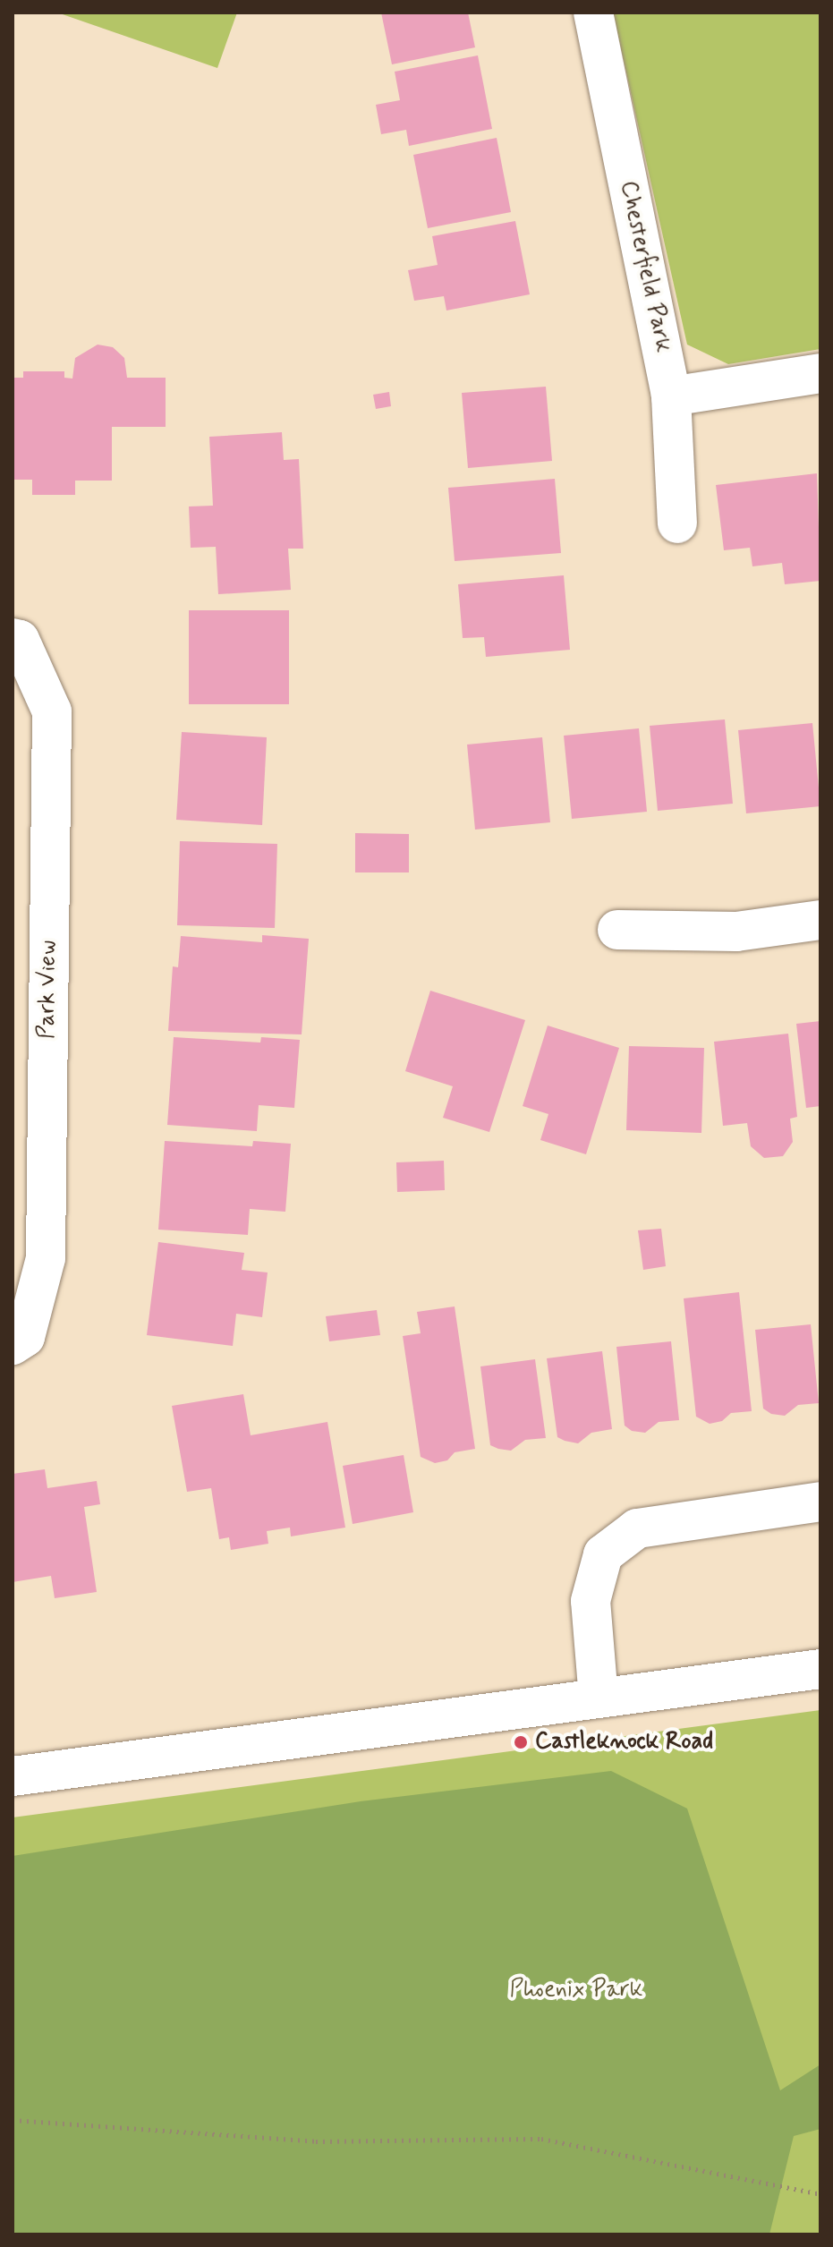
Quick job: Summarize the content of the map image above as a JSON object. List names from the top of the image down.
{
  "streets": {
    "street": ["Chesterfield Park", "Park View"]
  },
  "parks": ["Phoenix Park"],
  "places": ["Castleknock Road"]
}
